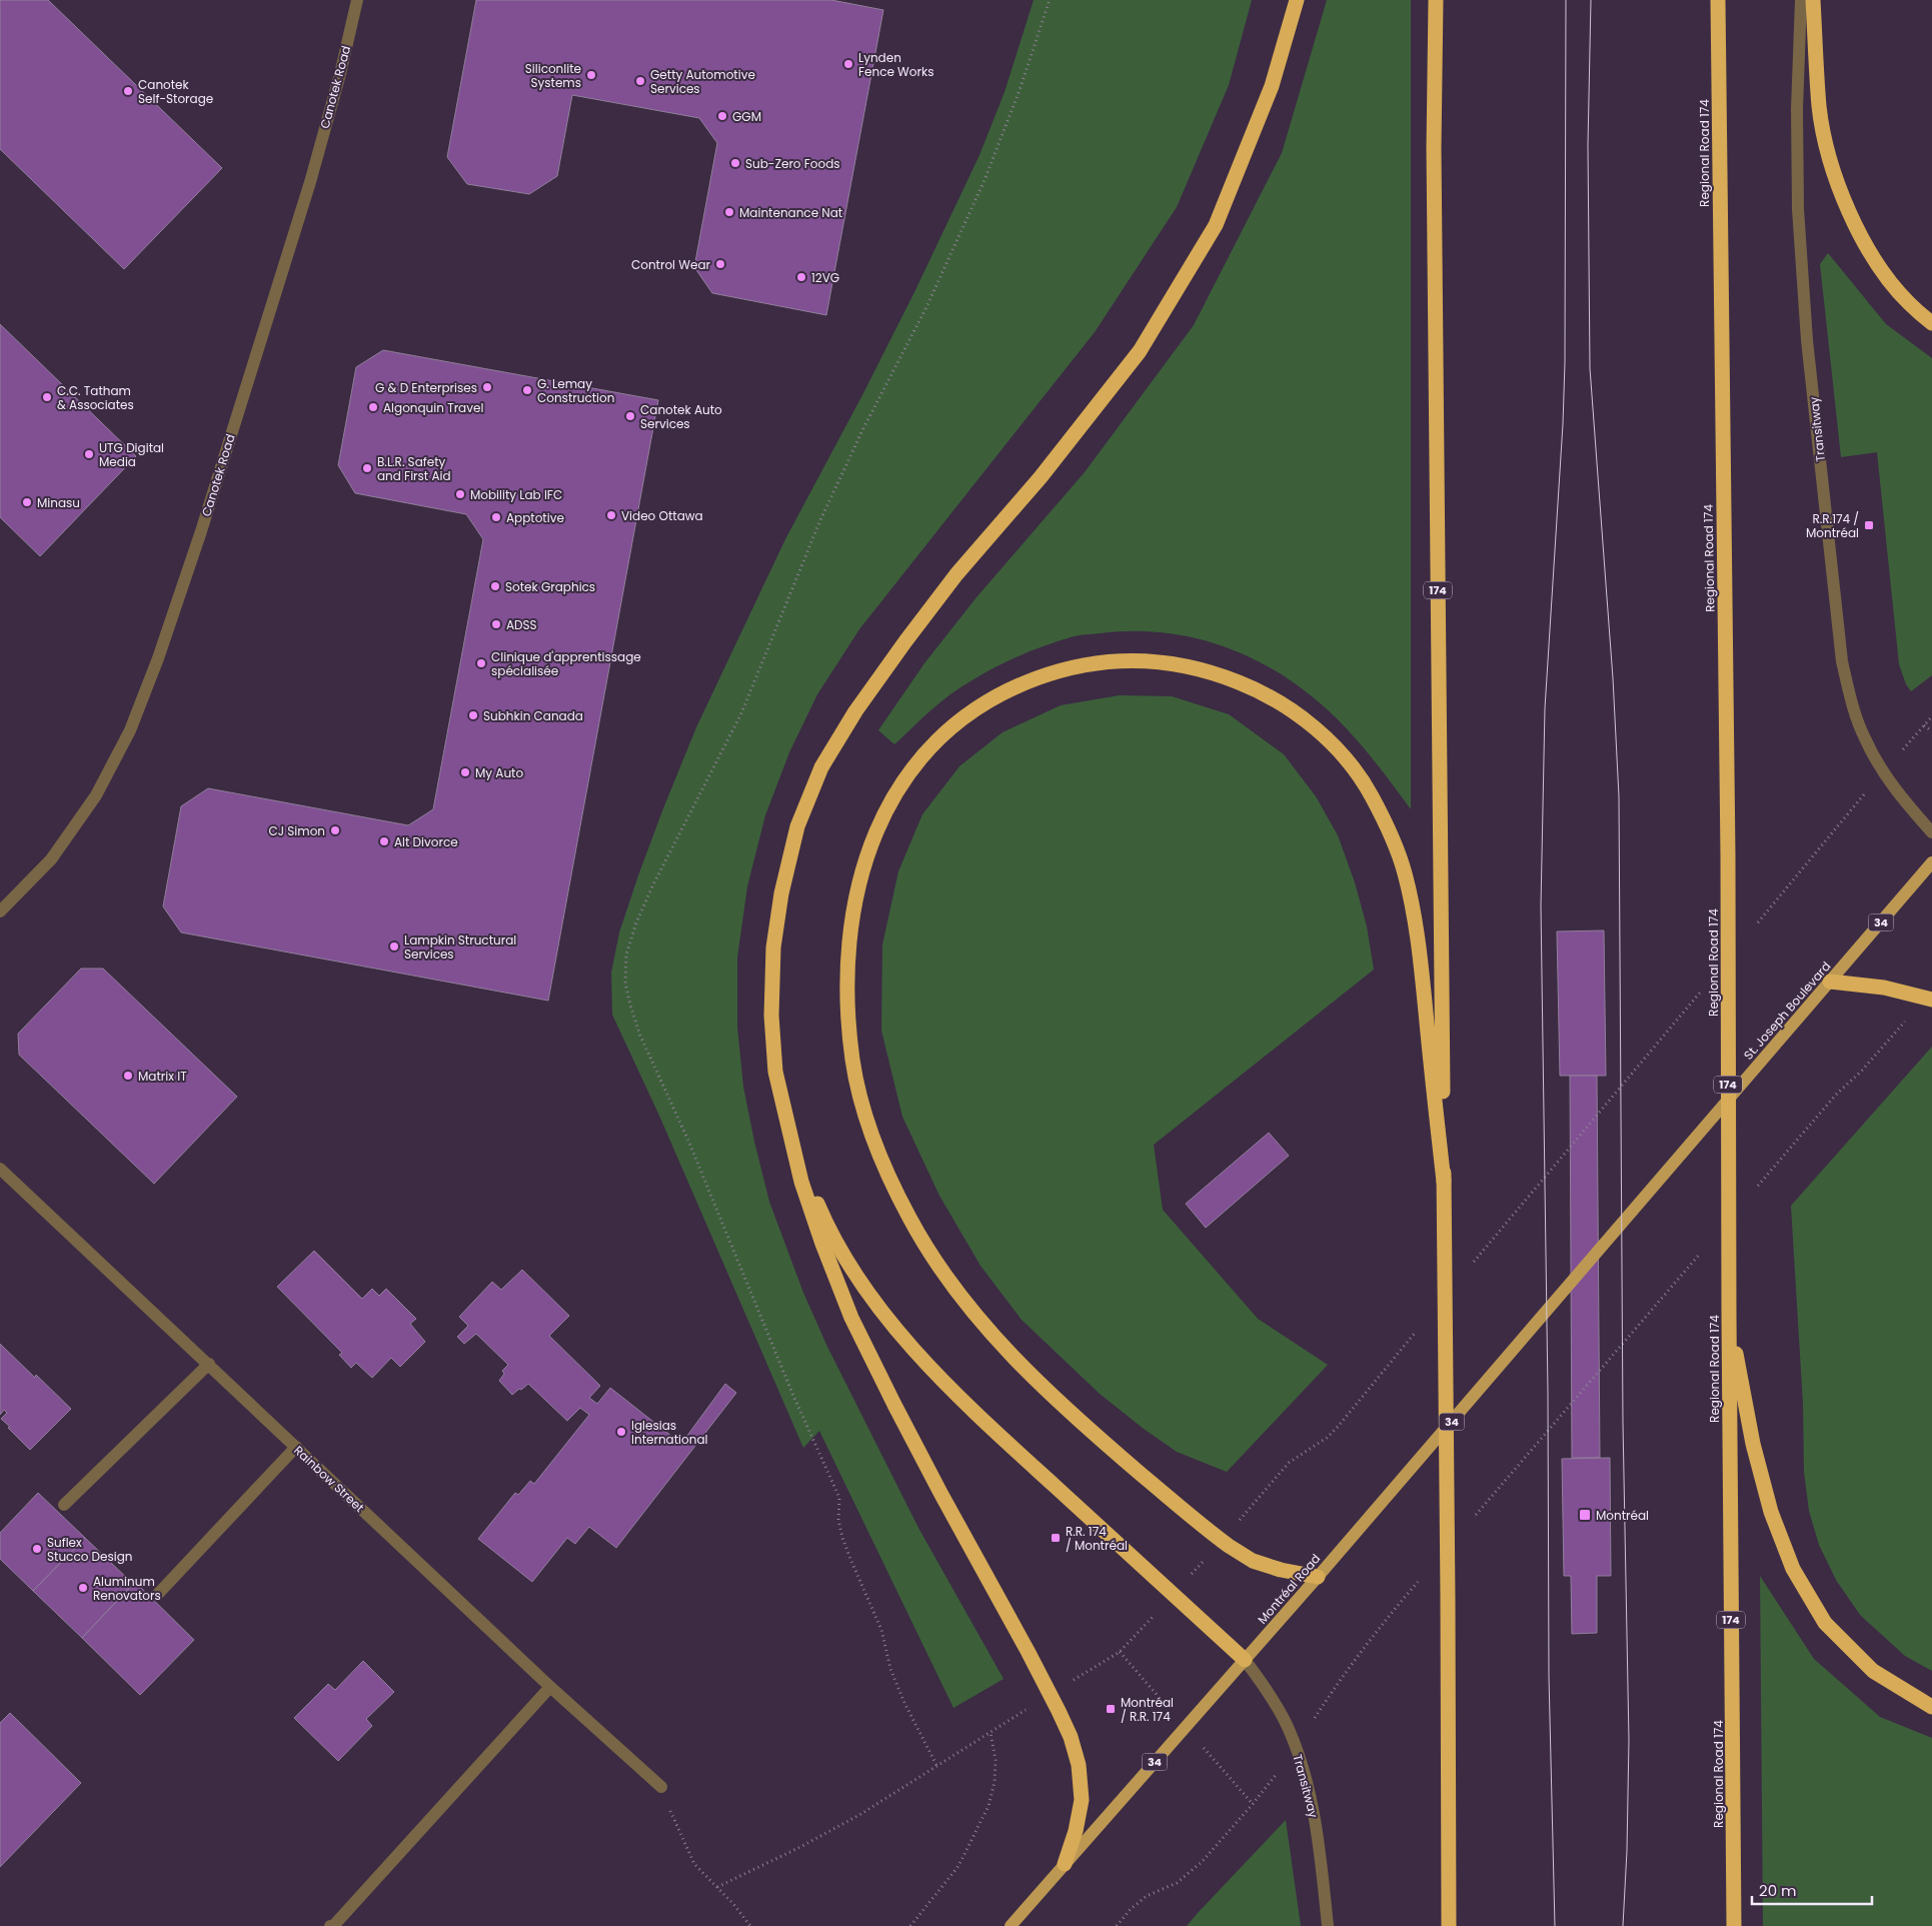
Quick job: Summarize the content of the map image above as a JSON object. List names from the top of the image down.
{
  "streets": {
    "highway": ["Regional Road 174", "174"],
    "main road": ["34", "St. Joseph Boulevard", "Montréal Road"],
    "street": ["Canotek Road", "Transitway", "Rainbow Street"]
  },
  "crossings": [
    ["Transitway", "Montréal Road"],
    ["St. Joseph Boulevard", "Montréal Road"]
  ],
  "places": {
    "other": [
      "Lynden Fence Works",
      "Siliconlite Systems",
      "Getty Automotive Services",
      "Canotek Self-Storage",
      "GGM",
      "Sub-Zero Foods",
      "Maintenance Nat",
      "Control Wear",
      "12VG",
      "G & D Enterprises",
      "G. Lemay Construction",
      "C.C. Tatham & Associates",
      "Algonquin Travel",
      "Canotek Auto Services",
      "UTG Digital Media",
      "B.L.R. Safety and First Aid",
      "Mobility Lab IFC",
      "Minasu",
      "Video Ottawa",
      "Apptotive",
      "Sotek Graphics",
      "ADSS",
      "Clinique d'apprentissage spécialisée",
      "Subhkin Canada",
      "My Auto",
      "CJ Simon",
      "Alt Divorce",
      "Lampkin Structural Services",
      "Matrix IT",
      "Iglesias International",
      "Suflex Stucco Design",
      "Aluminum Renovators"
    ],
    "transit": [
      "R.R.174 / Montréal",
      "Montréal",
      "R.R. 174 / Montréal",
      "Montréal / R.R. 174"
    ]
  },
  "scale_bar": "20 m"
}
